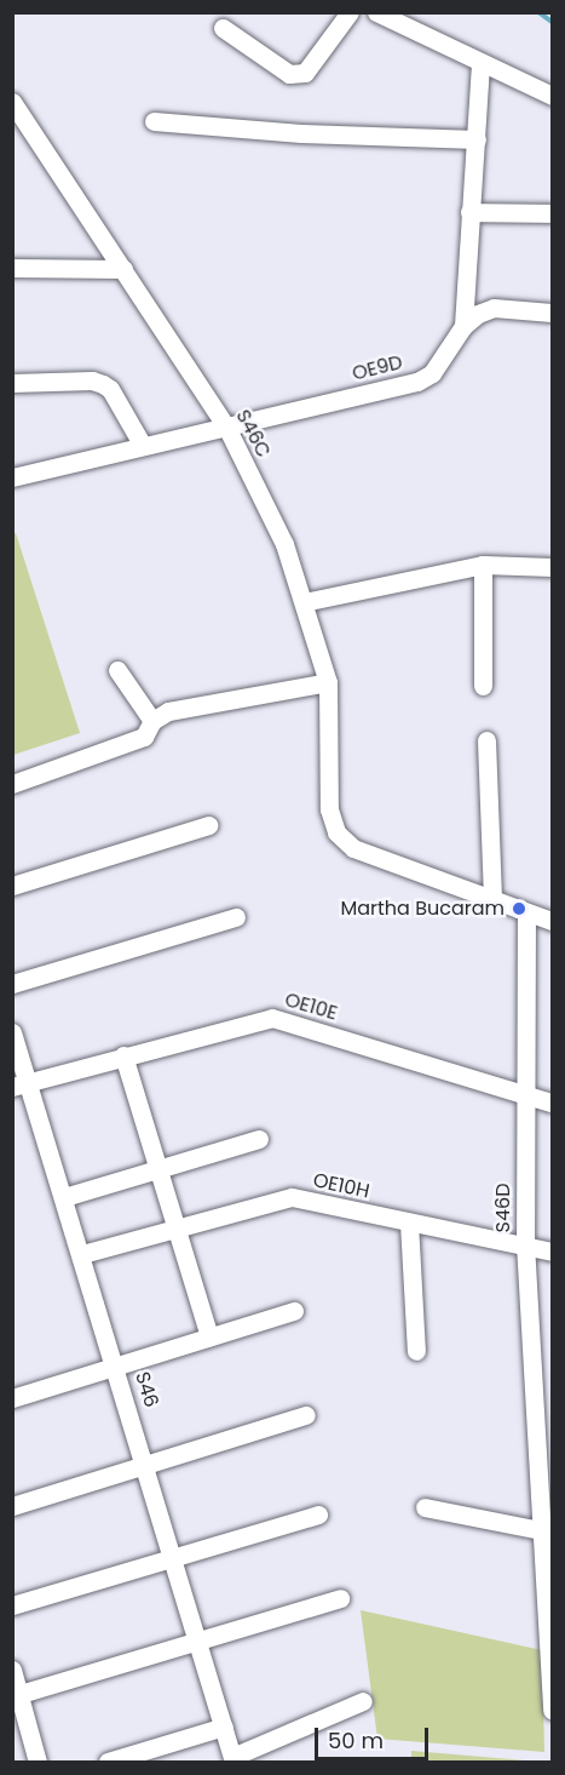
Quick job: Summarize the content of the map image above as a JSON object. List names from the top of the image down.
{
  "streets": {
    "street": [
      "OE9D",
      "S46C",
      "OE10E",
      "OE10H",
      "S46D",
      "S46"
    ]
  },
  "crossings": [
    ["OE9D", "S46C"],
    ["OE10E", "S46D"],
    ["OE10E", "S46"],
    ["OE10H", "S46D"],
    ["OE10H", "S46"]
  ],
  "places": ["Martha Bucaram"],
  "scale_bar": "50 m"
}
